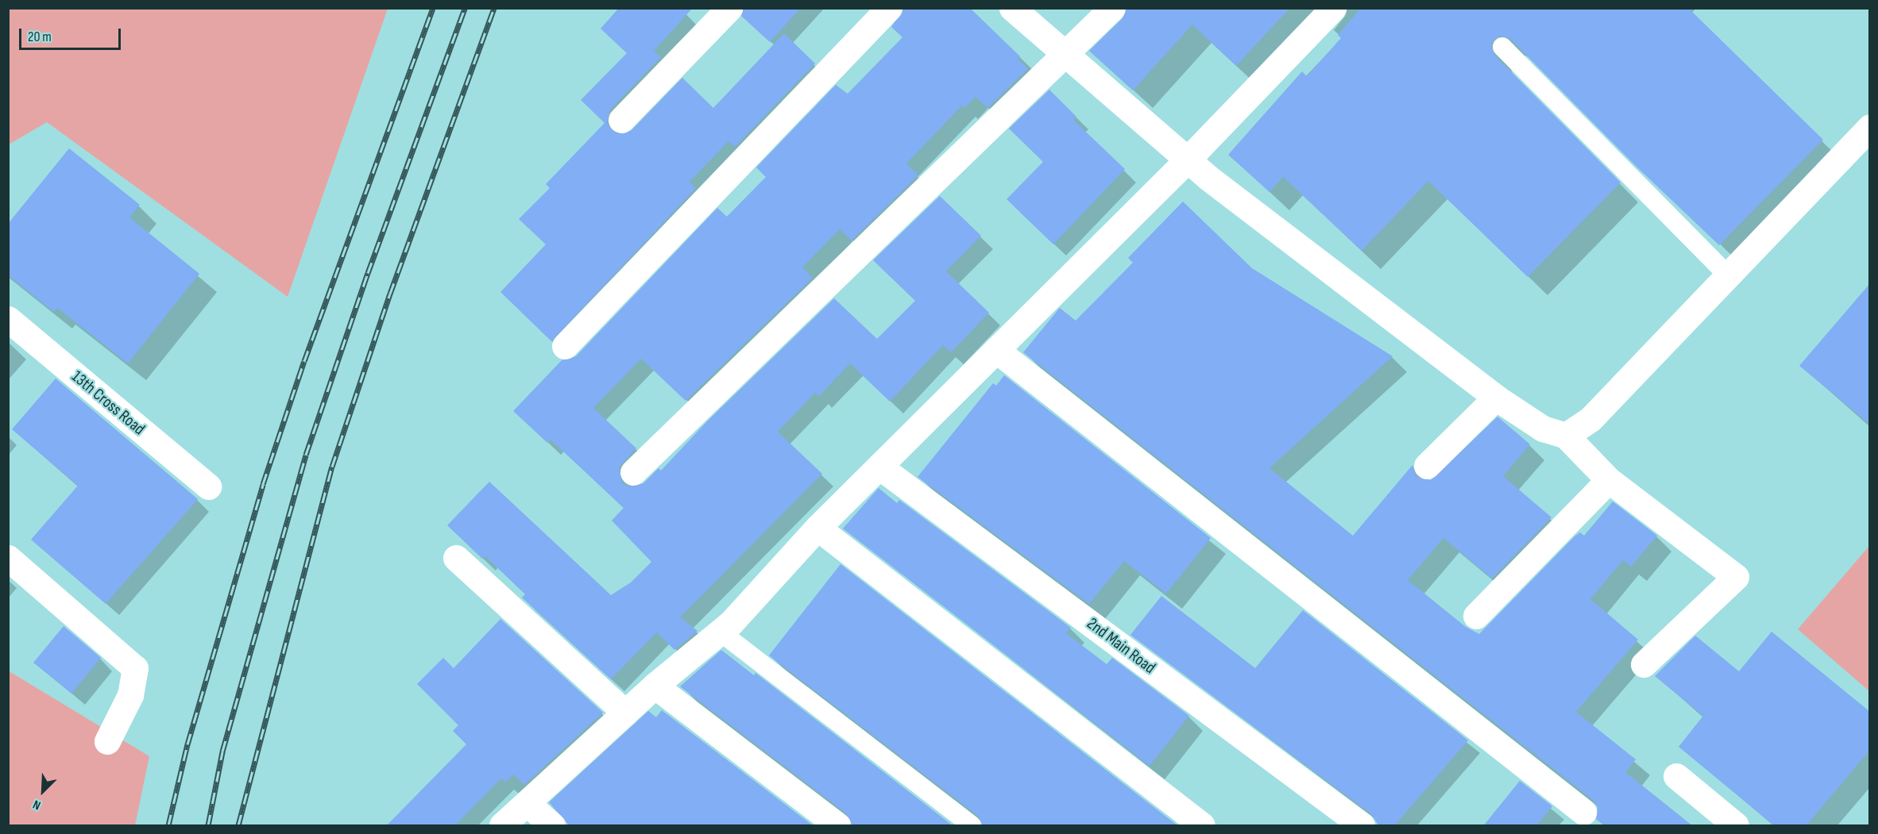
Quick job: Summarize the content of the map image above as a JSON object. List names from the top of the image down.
{
  "streets": {
    "street": ["13th Cross Road", "2nd Main Road"]
  },
  "scale_bar": "20 m",
  "north": "bottom left"
}
